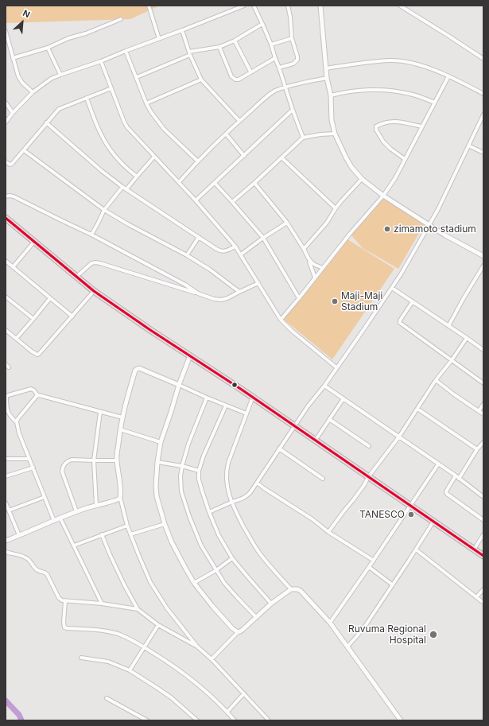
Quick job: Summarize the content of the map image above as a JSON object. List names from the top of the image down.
{
  "places": [
    "zimamoto stadium",
    "Maji-Maji Stadium",
    "TANESCO",
    "Ruvuma Regional Hospital"
  ],
  "north": "top right"
}
